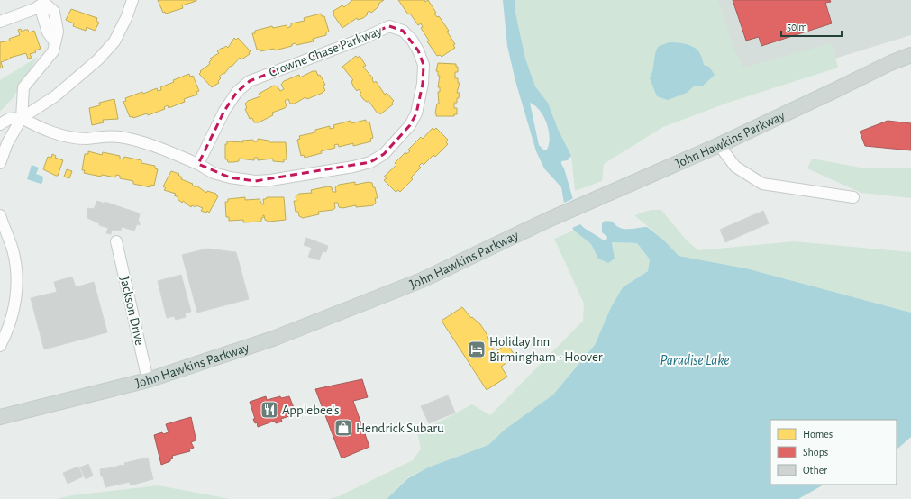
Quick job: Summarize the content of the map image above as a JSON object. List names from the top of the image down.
{
  "streets": {
    "main road": ["John Hawkins Parkway"],
    "street": ["Crowne Chase Parkway", "Jackson Drive"]
  },
  "crossings": [
    ["John Hawkins Parkway", "Jackson Drive"]
  ],
  "water": ["Paradise Lake"],
  "places": {
    "hotel": ["Holiday Inn Birmingham - Hoover"],
    "restaurant": ["Applebee's"],
    "shop": ["Hendrick Subaru"]
  },
  "legend": ["Homes", "Shops", "Other"],
  "scale_bar": "50 m"
}
